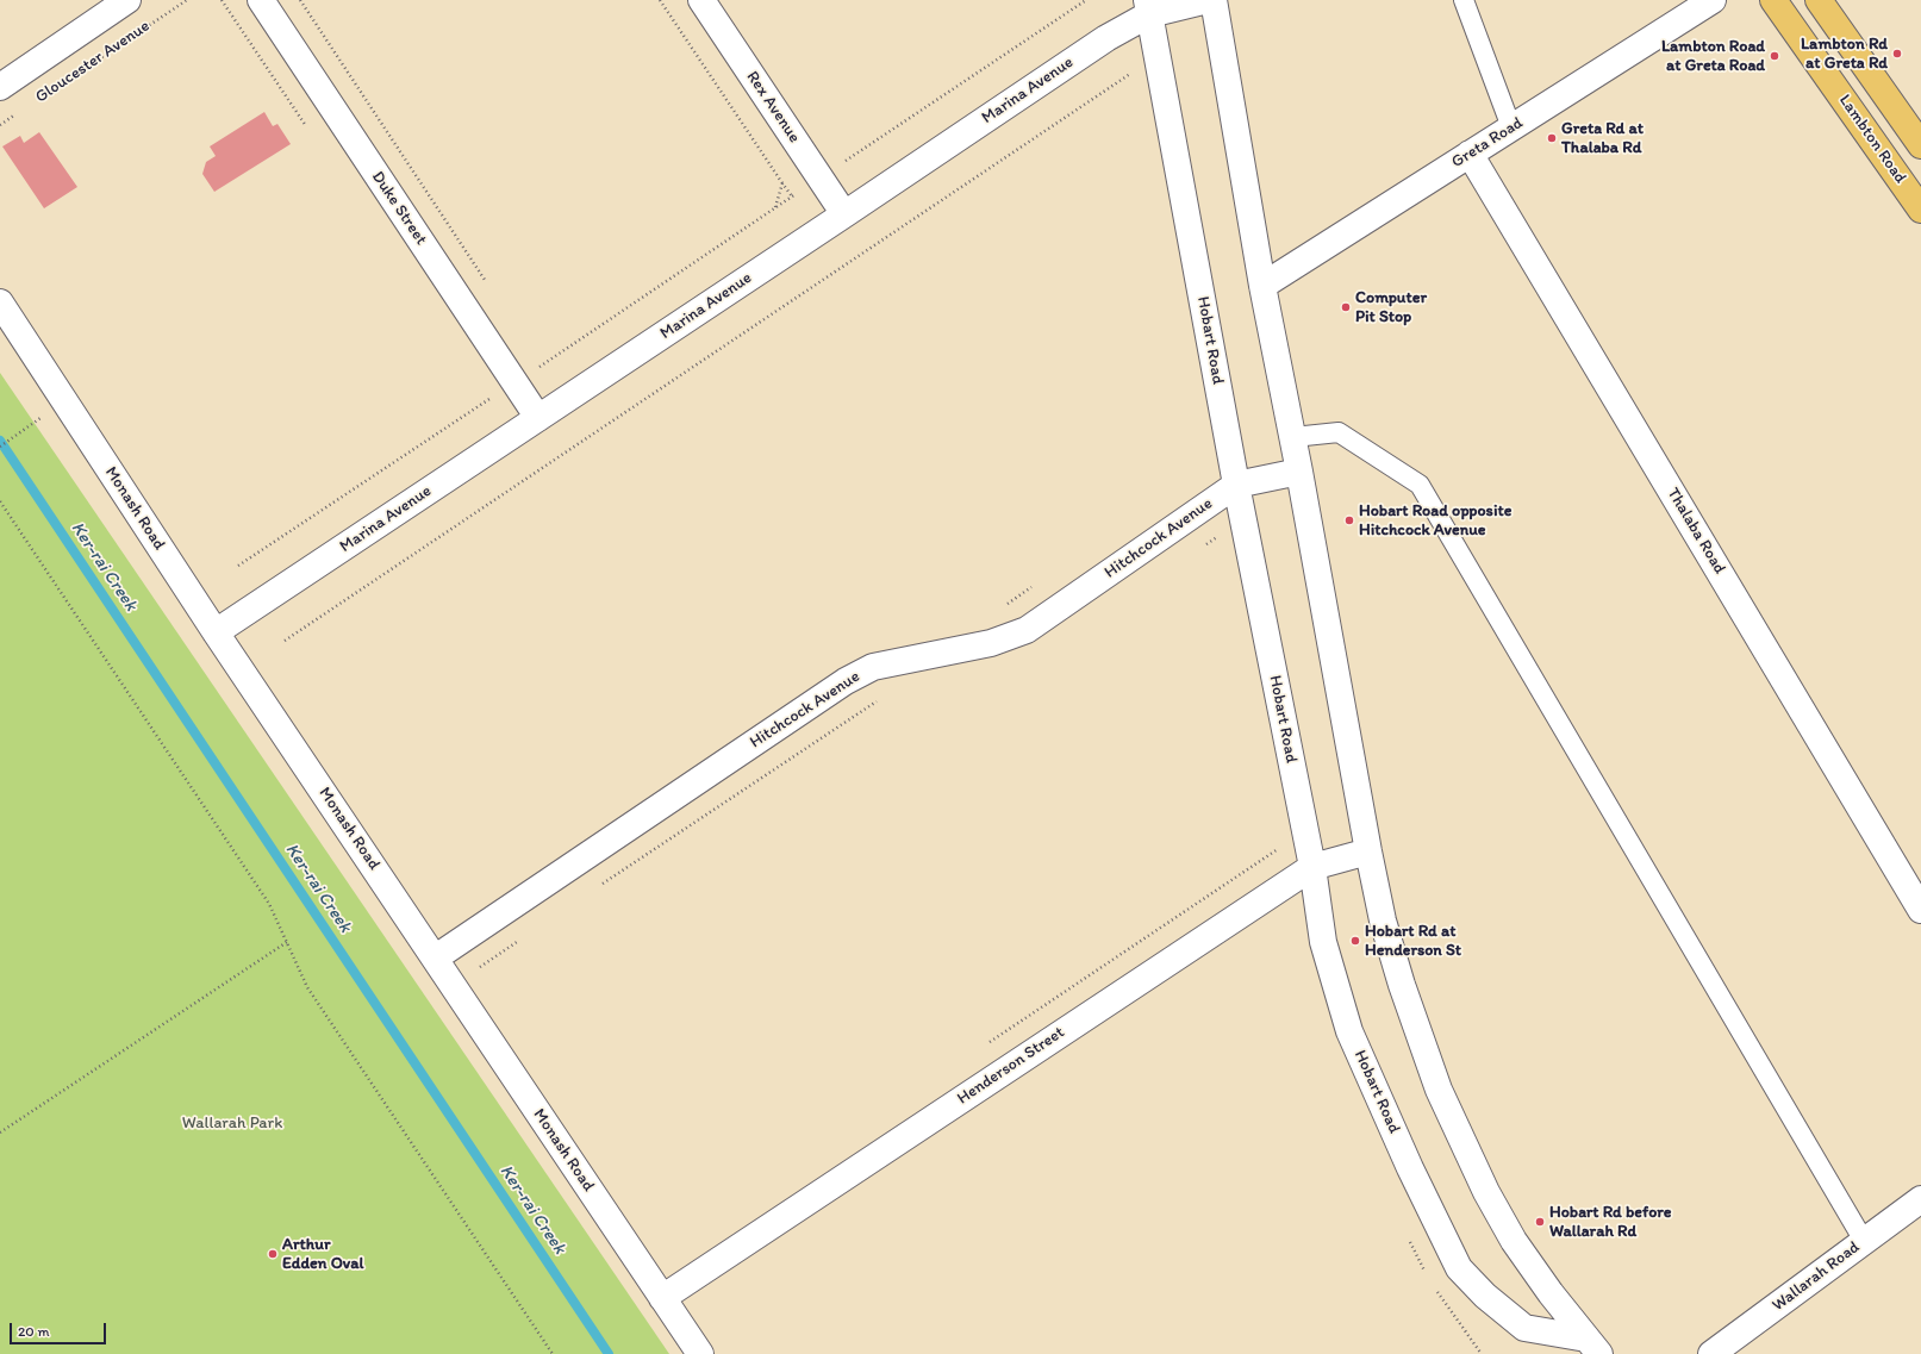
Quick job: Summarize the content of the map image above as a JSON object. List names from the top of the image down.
{
  "streets": {
    "main road": ["Lambton Road"],
    "street": [
      "Gloucester Avenue",
      "Marina Avenue",
      "Rex Avenue",
      "Greta Road",
      "Duke Street",
      "Hobart Road",
      "Monash Road",
      "Thalaba Road",
      "Hitchcock Avenue",
      "Henderson Street",
      "Wallarah Road"
    ]
  },
  "crossings": [
    ["Marina Avenue", "Rex Avenue"],
    ["Marina Avenue", "Duke Street"],
    ["Marina Avenue", "Hobart Road"],
    ["Marina Avenue", "Monash Road"],
    ["Greta Road", "Hobart Road"],
    ["Greta Road", "Thalaba Road"],
    ["Hobart Road", "Hitchcock Avenue"],
    ["Hobart Road", "Henderson Street"],
    ["Monash Road", "Hitchcock Avenue"],
    ["Monash Road", "Henderson Street"]
  ],
  "water": ["Ker-rai Creek"],
  "parks": ["Wallarah Park"],
  "places": [
    "Lambton Rd at Greta Rd",
    "Lambton Road at Greta Road",
    "Greta Rd at Thalaba Rd",
    "Computer Pit Stop",
    "Hobart Road opposite Hitchcock Avenue",
    "Hobart Rd at Henderson St",
    "Hobart Rd before Wallarah Rd",
    "Arthur Edden Oval"
  ],
  "scale_bar": "20 m"
}
